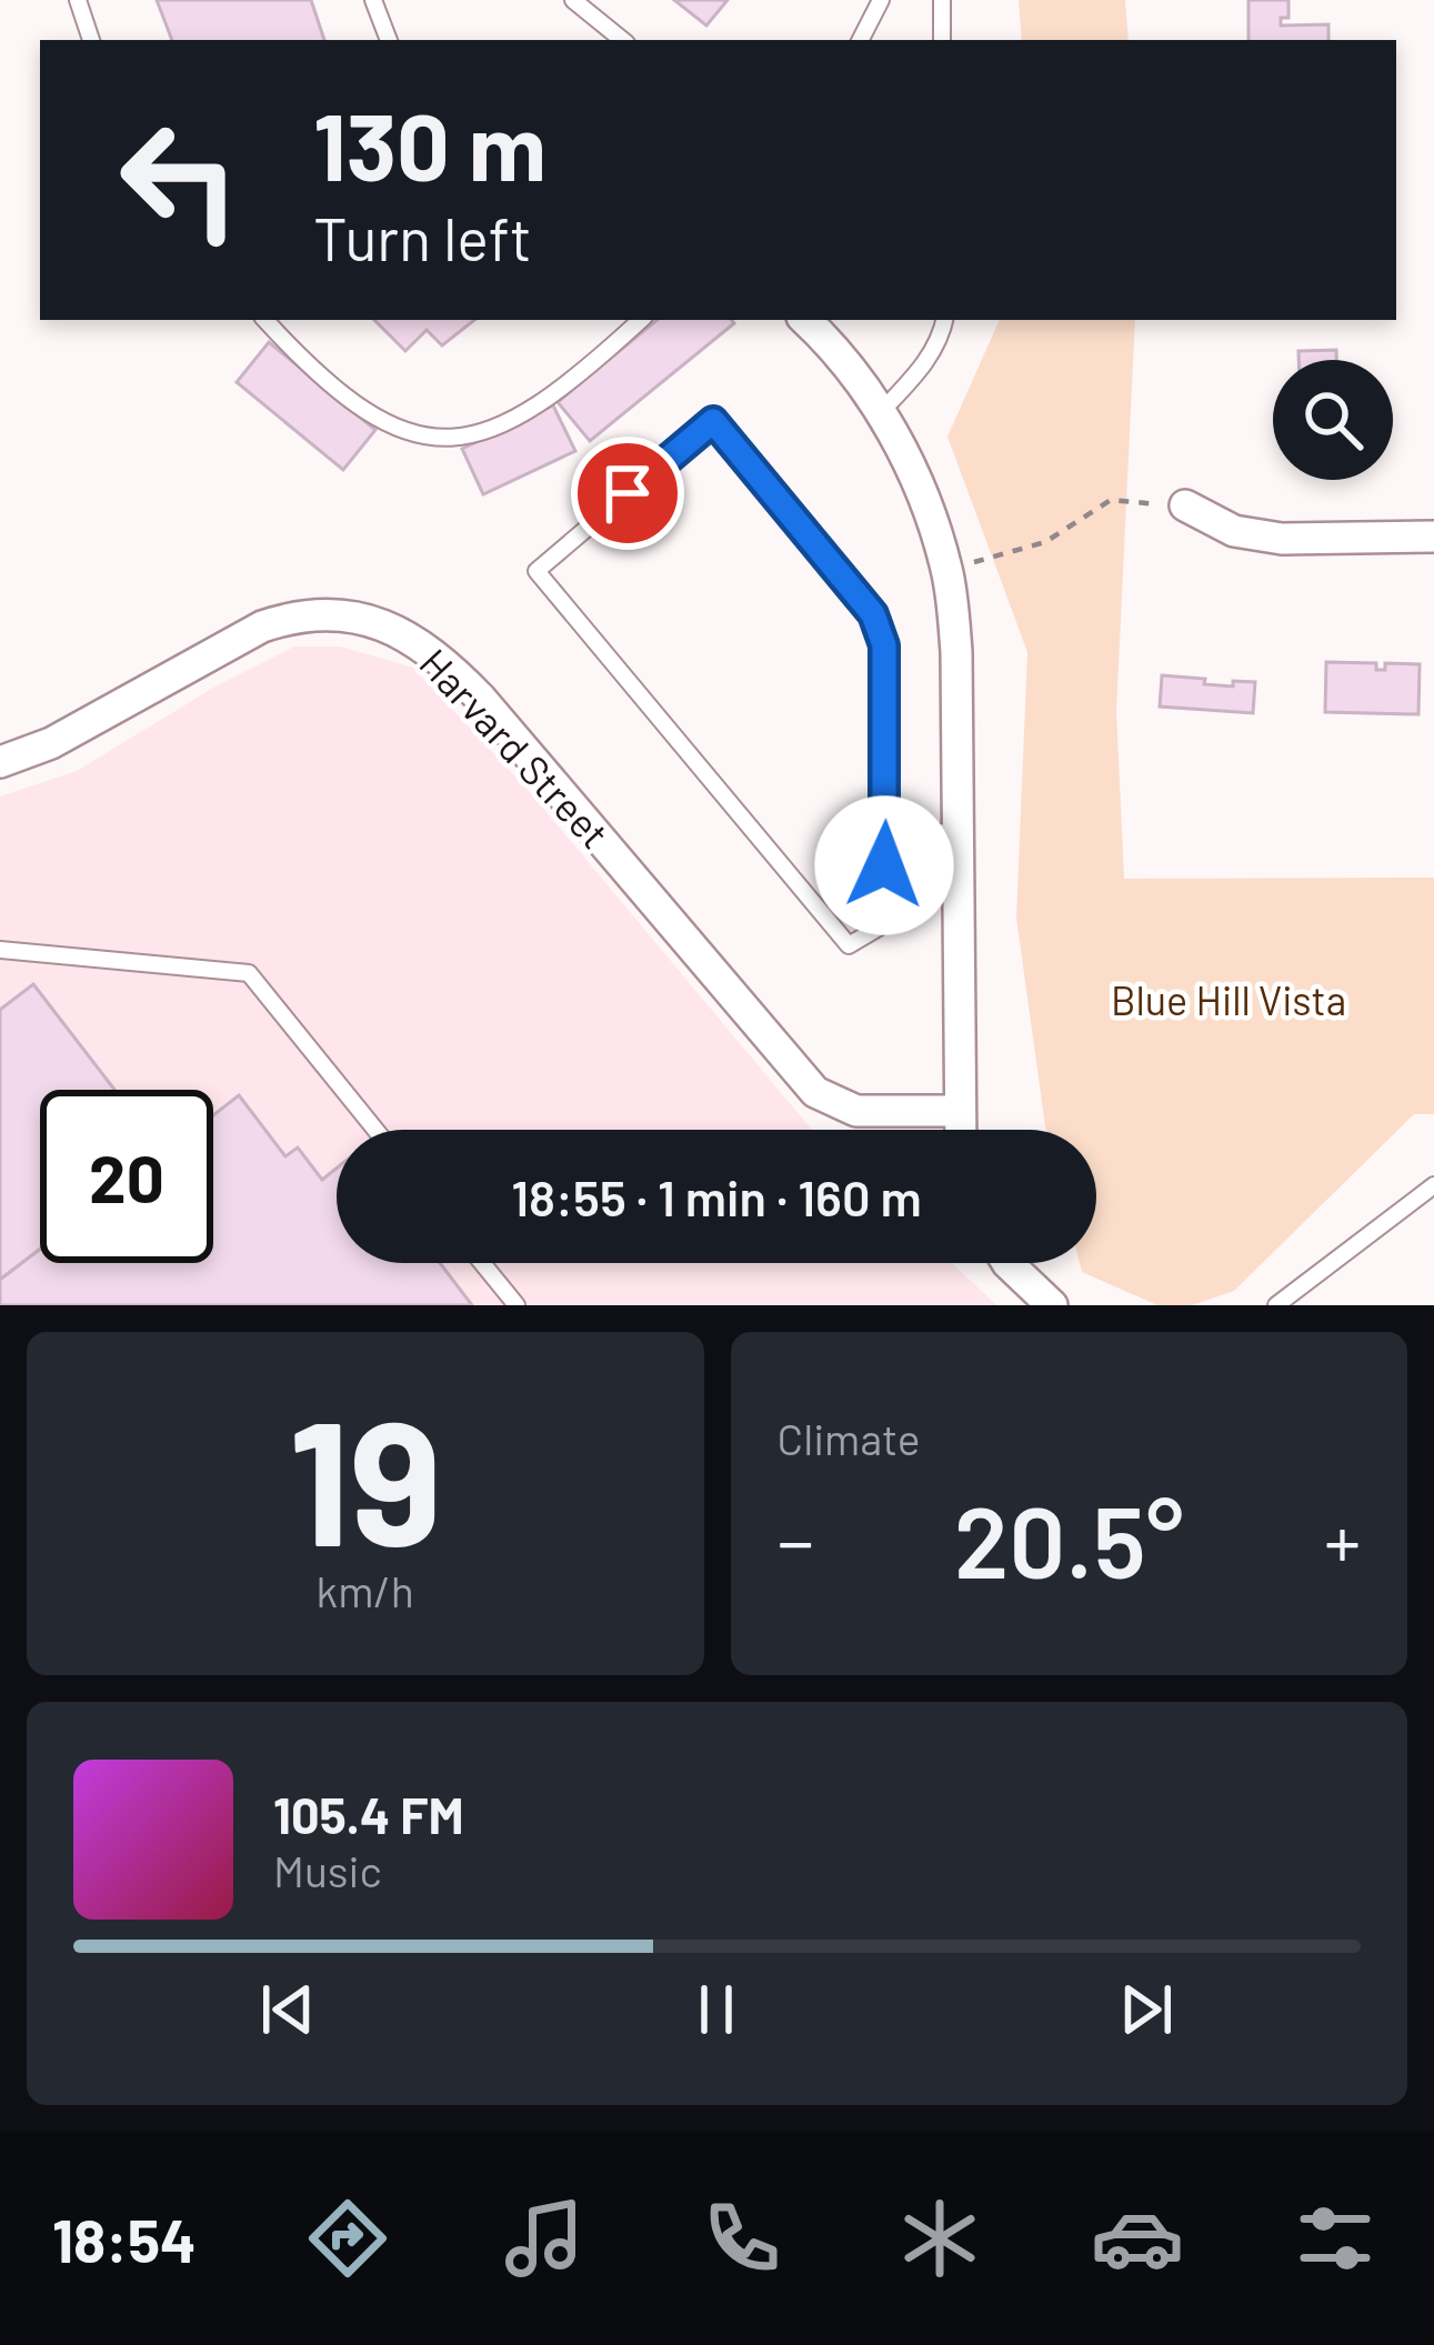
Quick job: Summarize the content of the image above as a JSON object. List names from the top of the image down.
{
  "streets": {
    "street": ["Harvard Street"]
  },
  "parks": ["Blue Hill Vista"],
  "page": {
    "turn": ["130 m", "Turn left"],
    "limit": "20",
    "trip": "18:55 · 1 min · 160 m",
    "tile": [
      ["19", "km/h"],
      "Climate"
    ],
    "heat": ["−", "20.5°", "+"],
    "song": ["105.4 FM", "Music"],
    "tabs": "18:54"
  }
}
